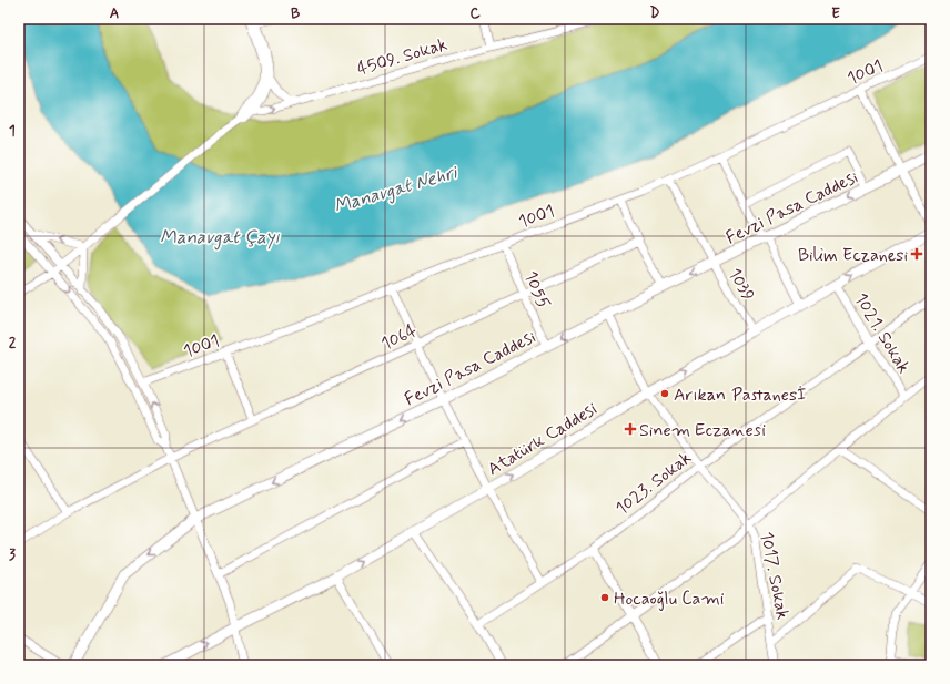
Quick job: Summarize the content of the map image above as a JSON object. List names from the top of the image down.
{
  "streets": {
    "street": [
      "4509. Sokak",
      "1001",
      "Fevzi Pasa Caddesi",
      "1039",
      "1055",
      "1021. Sokak",
      "1064",
      "Atatürk Caddesi",
      "1023. Sokak",
      "1017. Sokak"
    ]
  },
  "crossings": [
    ["1001", "1039"],
    ["1001", "1055"],
    ["Fevzi Pasa Caddesi", "1039"],
    ["Fevzi Pasa Caddesi", "1055"],
    ["Fevzi Pasa Caddesi", "1017. Sokak"],
    ["1039", "Atatürk Caddesi"],
    ["1055", "1064"],
    ["1021. Sokak", "Atatürk Caddesi"],
    ["1021. Sokak", "1023. Sokak"],
    ["Atatürk Caddesi", "1017. Sokak"],
    ["1023. Sokak", "1017. Sokak"]
  ],
  "one_way": ["Atatürk Caddesi"],
  "water": ["Manavgat Nehri", "Manavgat Çayı"],
  "places": {
    "health": ["Bilim Eczanesi", "Sinem Eczanesi"],
    "other": ["Arıkan Pastanesİ", "Hocaoğlu Cami"]
  },
  "grid": {
    "columns": [
      "A",
      "B",
      "C",
      "D",
      "E"
    ],
    "rows": ["1", "2", "3"]
  }
}
